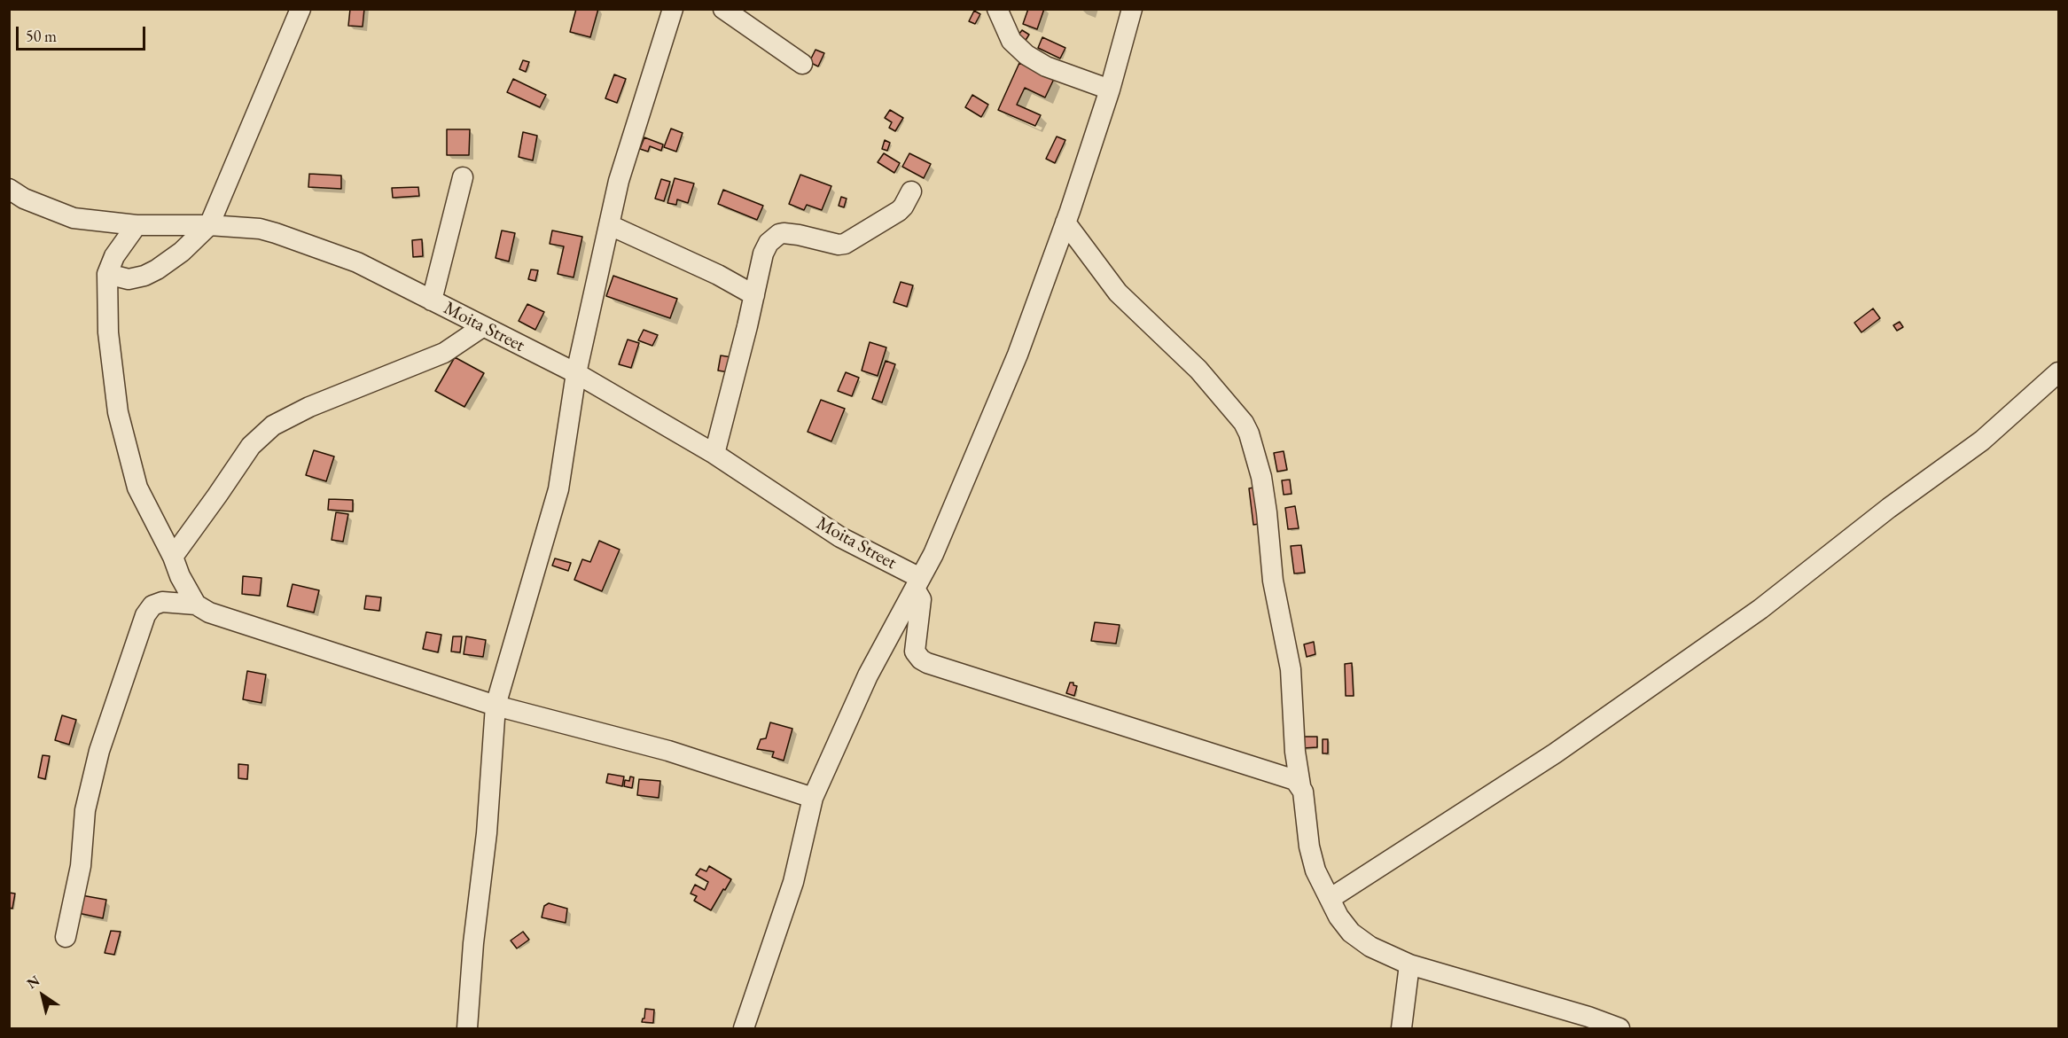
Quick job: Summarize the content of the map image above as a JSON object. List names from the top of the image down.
{
  "streets": {
    "street": ["Moita Street"]
  },
  "scale_bar": "50 m",
  "north": "top left"
}
